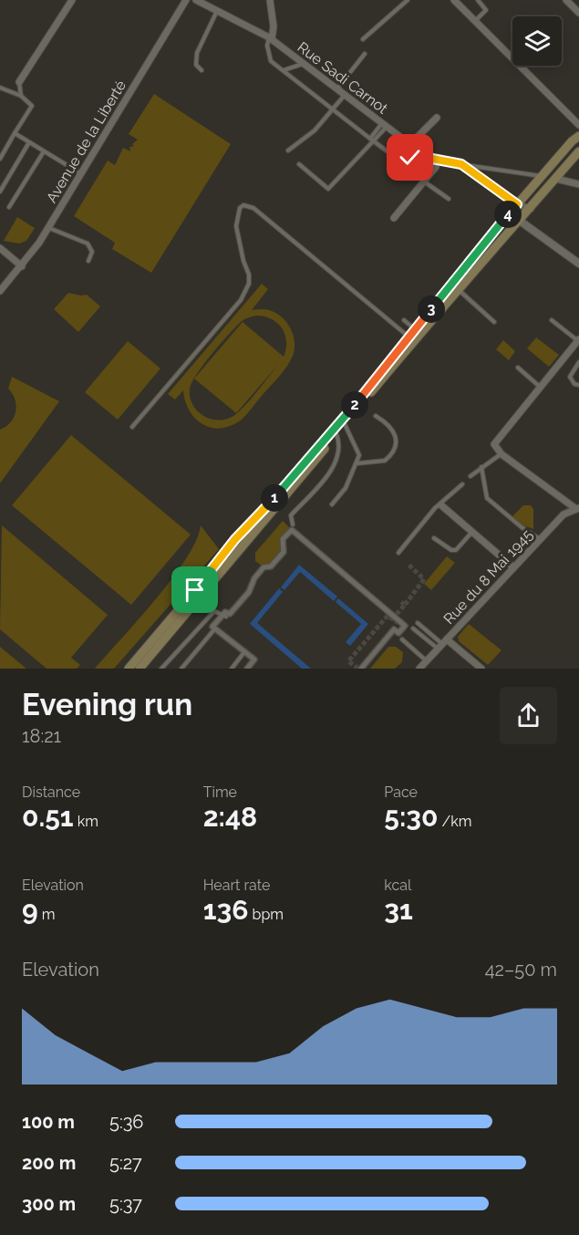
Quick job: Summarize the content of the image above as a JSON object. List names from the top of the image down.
{
  "streets": {
    "street": ["Rue Sadi Carnot", "Avenue de la Liberté", "Rue du 8 Mai 1945"]
  },
  "page": {
    "pins": [
      "4",
      "3",
      "2",
      "1"
    ],
    "heading": ["Evening run", "18:21"],
    "stats": [
      ["Distance", "0.51 km"],
      ["Time", "2:48"],
      ["Pace", "5:30 /km"],
      ["Elevation", "9 m"],
      ["Heart rate", "136 bpm"],
      ["kcal", "31"]
    ],
    "chart": ["Elevation", "42–50 m"],
    "list": [
      {
        "name": "100 m",
        "note": "5:36"
      },
      {
        "name": "200 m",
        "note": "5:27"
      },
      {
        "name": "300 m",
        "note": "5:37"
      }
    ]
  }
}
